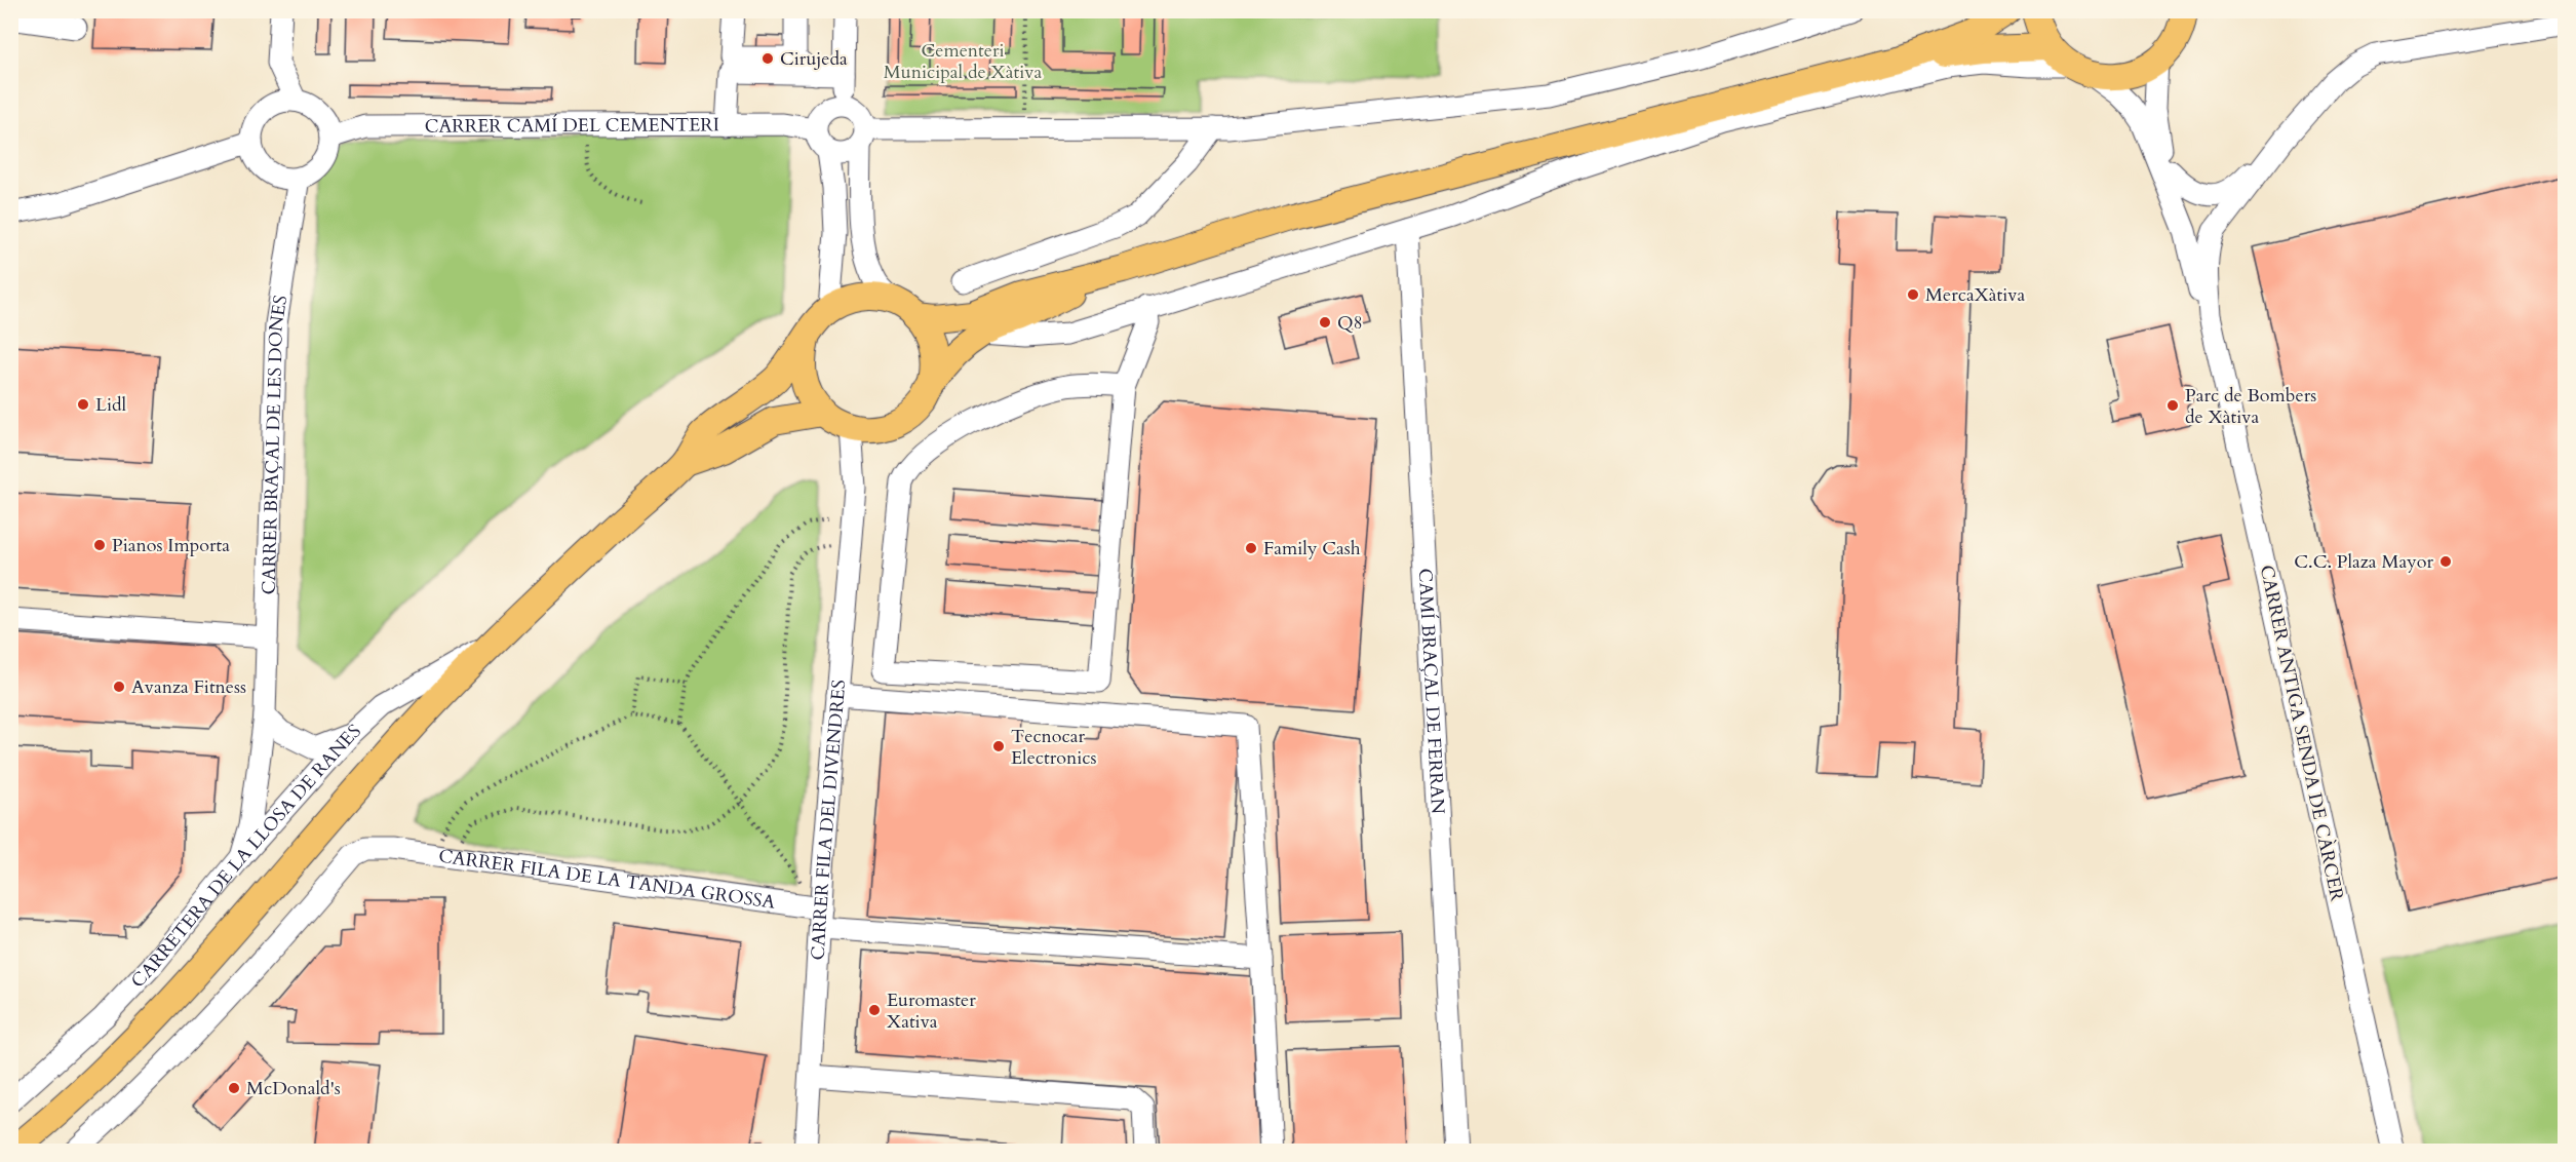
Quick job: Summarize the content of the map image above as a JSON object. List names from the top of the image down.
{
  "streets": {
    "street": [
      "CARRER CAMÍ DEL CEMENTERI",
      "CARRER BRAÇAL DE LES DONES",
      "CAMÍ BRAÇAL DE FERRAN",
      "CARRER ANTIGA SENDA DE CÀRCER",
      "CARRER FILA DEL DIVENDRES",
      "CARRETERA DE LA LLOSA DE RANES",
      "CARRER FILA DE LA TANDA GROSSA"
    ]
  },
  "crossings": [
    ["CARRER CAMÍ DEL CEMENTERI", "CARRER BRAÇAL DE LES DONES"],
    ["CARRER BRAÇAL DE LES DONES", "CARRETERA DE LA LLOSA DE RANES"],
    ["CARRER FILA DEL DIVENDRES", "CARRER FILA DE LA TANDA GROSSA"]
  ],
  "parks": ["Cementeri Municipal de Xàtiva"],
  "places": [
    "Cirujeda",
    "MercaXàtiva",
    "Q8",
    "Lidl",
    "Parc de Bombers de Xàtiva",
    "Pianos Importa",
    "Family Cash",
    "C.C. Plaza Mayor",
    "Avanza Fitness",
    "Tecnocar Electronics",
    "Euromaster Xativa",
    "McDonald's"
  ]
}
